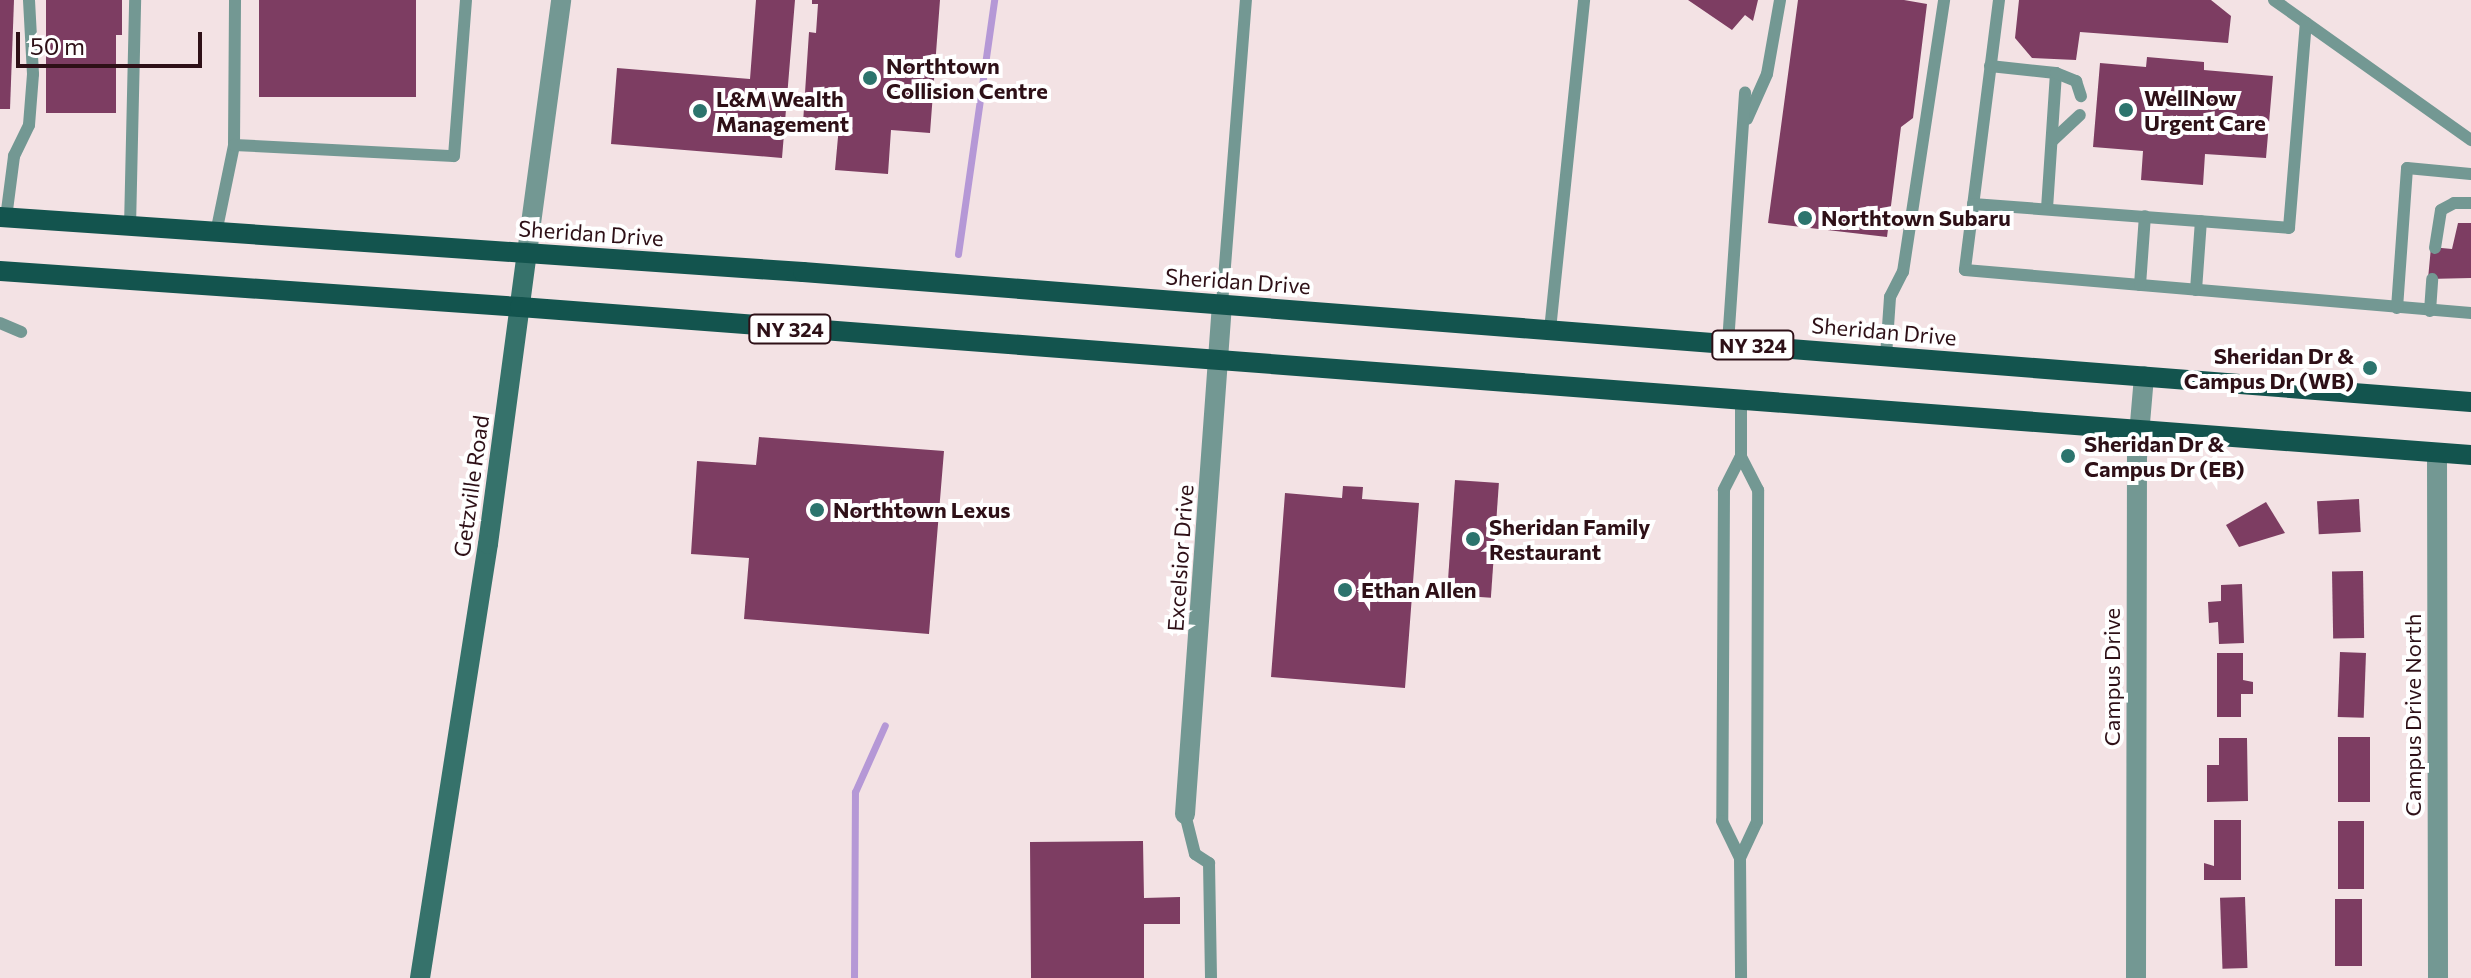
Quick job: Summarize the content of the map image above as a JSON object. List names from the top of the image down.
{
  "streets": {
    "main road": ["Sheridan Drive", "NY 324"],
    "street": [
      "Getzville Road",
      "Excelsior Drive",
      "Campus Drive",
      "Campus Drive North"
    ]
  },
  "crossings": [
    ["Sheridan Drive", "Getzville Road"],
    ["Sheridan Drive", "Excelsior Drive"],
    ["Sheridan Drive", "Campus Drive"],
    ["NY 324", "Getzville Road"],
    ["NY 324", "Excelsior Drive"],
    ["NY 324", "Campus Drive"],
    ["NY 324", "Campus Drive North"]
  ],
  "places": [
    "Northtown Collision Centre",
    "WellNow Urgent Care",
    "L&M Wealth Management",
    "Northtown Subaru",
    "Sheridan Dr & Campus Dr (WB)",
    "Sheridan Dr & Campus Dr (EB)",
    "Northtown Lexus",
    "Sheridan Family Restaurant",
    "Ethan Allen"
  ],
  "scale_bar": "50 m"
}
